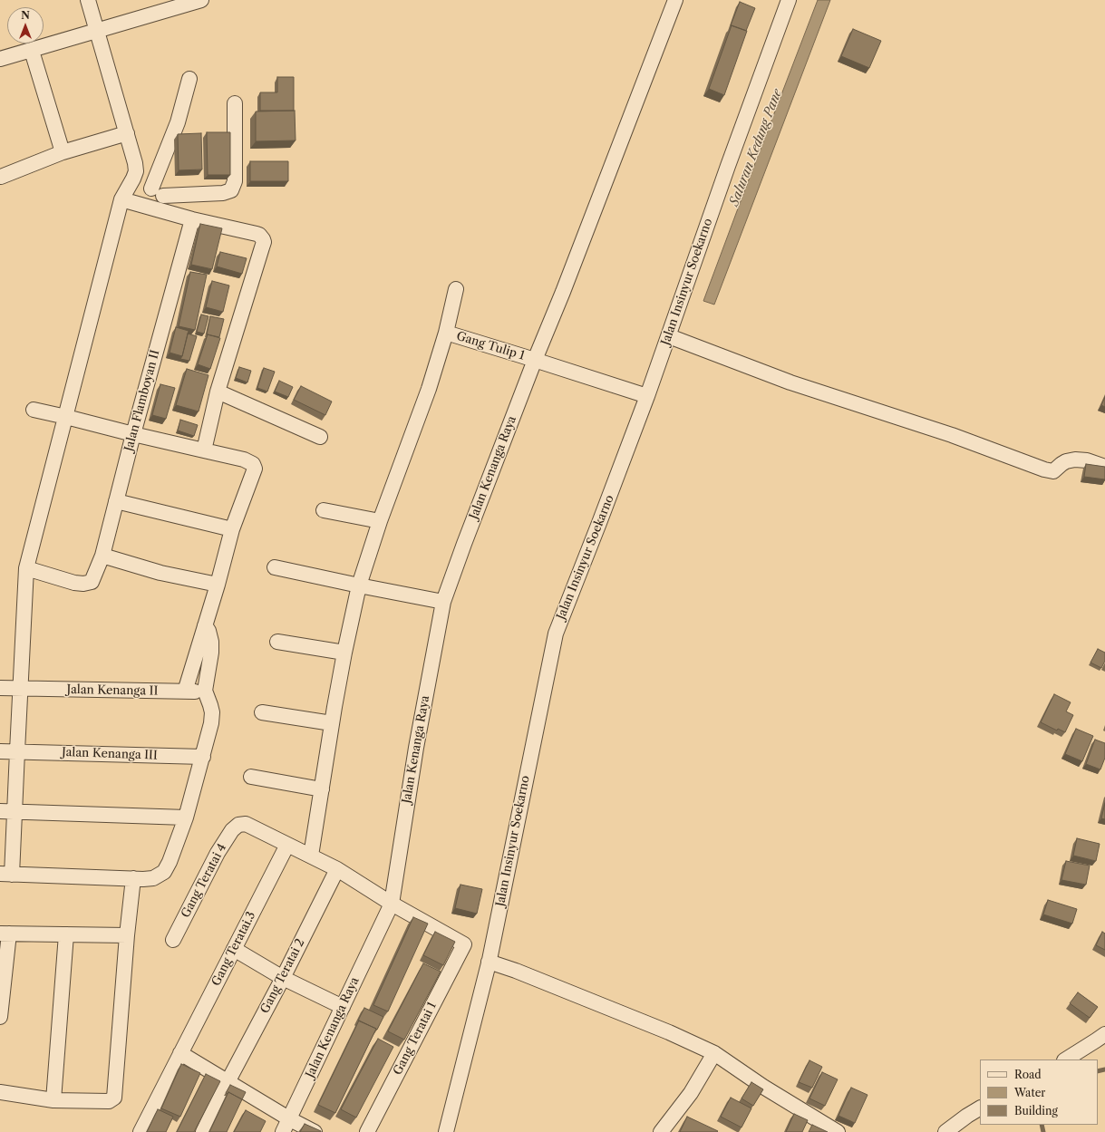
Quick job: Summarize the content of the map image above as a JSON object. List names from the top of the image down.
{
  "streets": {
    "street": [
      "Jalan Insinyur Soekarno",
      "Gang Tulip 1",
      "Jalan Flamboyan II",
      "Jalan Kenanga Raya",
      "Jalan Kenanga II",
      "Jalan Kenanga III",
      "Gang Teratai 4",
      "Gang Teratai.3",
      "Gang Teratai 2",
      "Gang Teratai 1"
    ]
  },
  "crossings": [
    ["Jalan Insinyur Soekarno", "Gang Tulip 1"],
    ["Gang Tulip 1", "Jalan Kenanga Raya"],
    ["Jalan Kenanga Raya", "Gang Teratai 1"],
    ["Gang Teratai 4", "Gang Teratai.3"]
  ],
  "water": ["Saluran Kedung Pane"],
  "legend": ["Road", "Water", "Building"],
  "north": "top"
}
